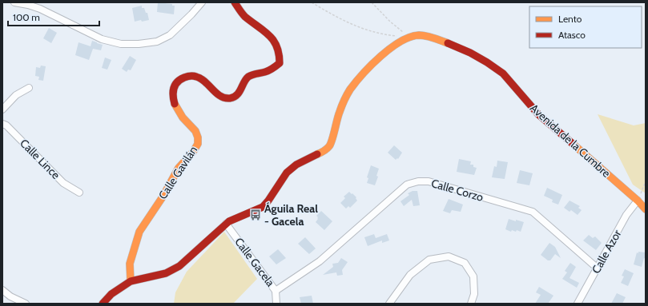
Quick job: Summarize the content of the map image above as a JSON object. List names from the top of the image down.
{
  "streets": {
    "street": [
      "Avenida de la Cumbre",
      "Calle Lince",
      "Calle Gavilán",
      "Calle Corzo",
      "Calle Azor",
      "Calle Gacela"
    ]
  },
  "crossings": [
    ["Avenida de la Cumbre", "Calle Azor"],
    ["Calle Corzo", "Calle Azor"],
    ["Calle Corzo", "Calle Gacela"]
  ],
  "places": {
    "bus stop": ["Águila Real - Gacela"]
  },
  "legend": ["Lento", "Atasco"],
  "scale_bar": "100 m"
}
